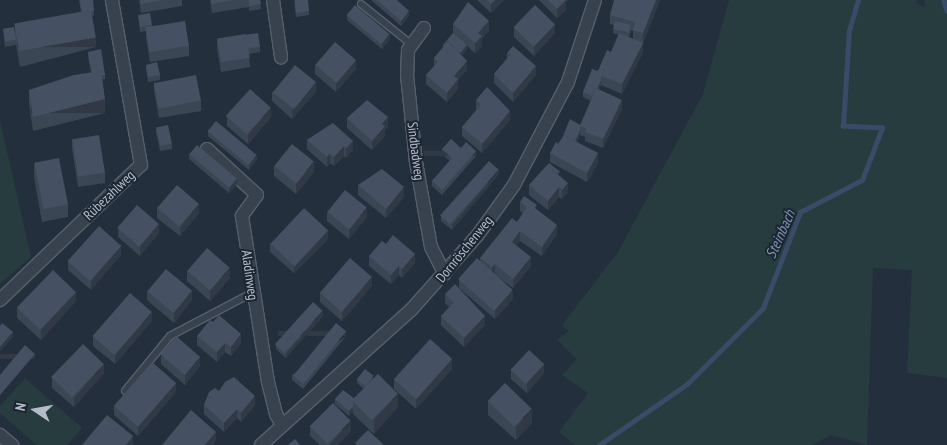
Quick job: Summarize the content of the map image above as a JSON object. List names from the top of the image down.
{
  "streets": {
    "street": [
      "Sindbadweg",
      "Rübezahlweg",
      "Dornröschenweg",
      "Aladinweg"
    ]
  },
  "crossings": [
    ["Sindbadweg", "Dornröschenweg"],
    ["Dornröschenweg", "Aladinweg"]
  ],
  "water": ["Steinbach"],
  "north": "left"
}
